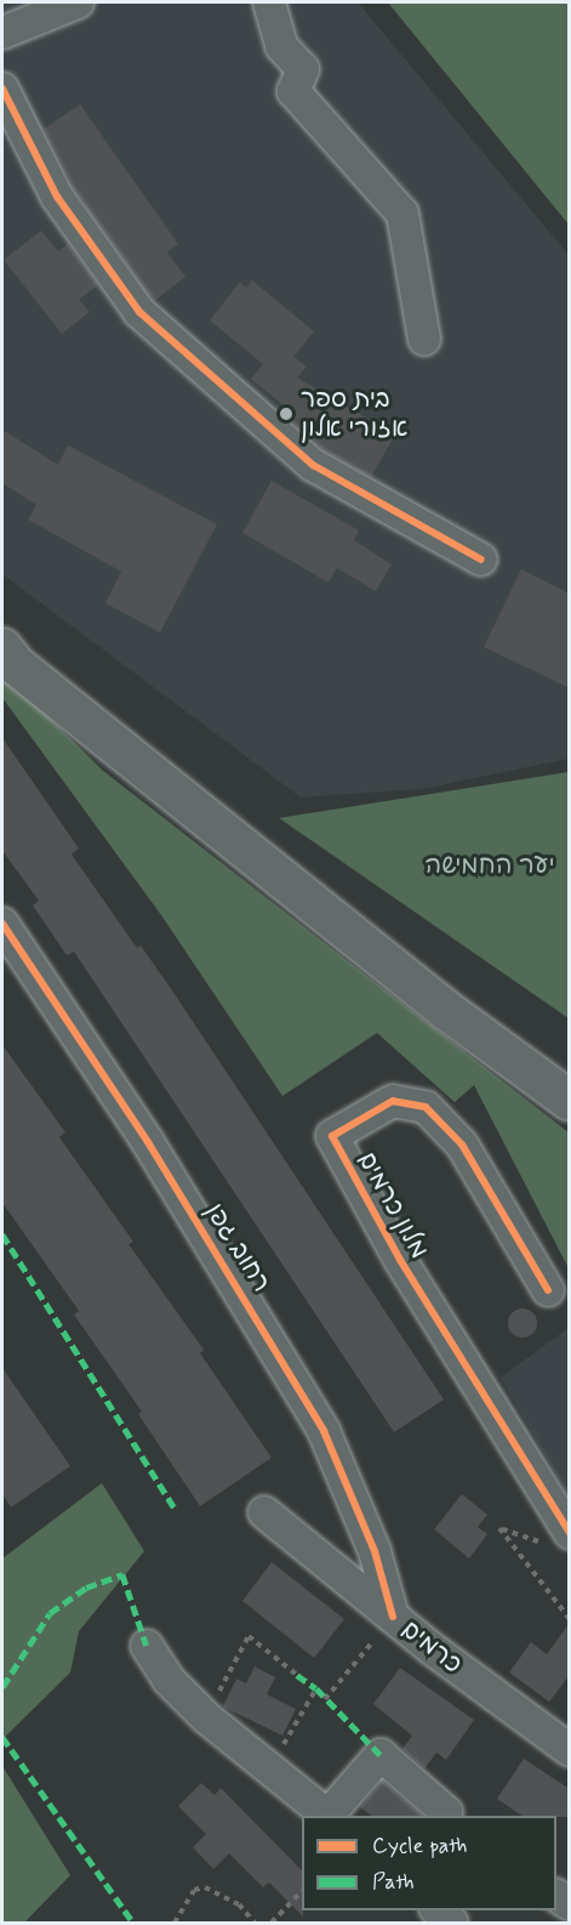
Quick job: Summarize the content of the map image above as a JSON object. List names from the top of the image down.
{
  "streets": {
    "street": ["מלון כרמים", "רחוב גפן", "כרמים"]
  },
  "crossings": [
    ["רחוב גפן", "כרמים"]
  ],
  "parks": ["יער החמישה"],
  "places": ["בית ספר אזורי אלון"],
  "legend": ["Cycle path", "Path"]
}
